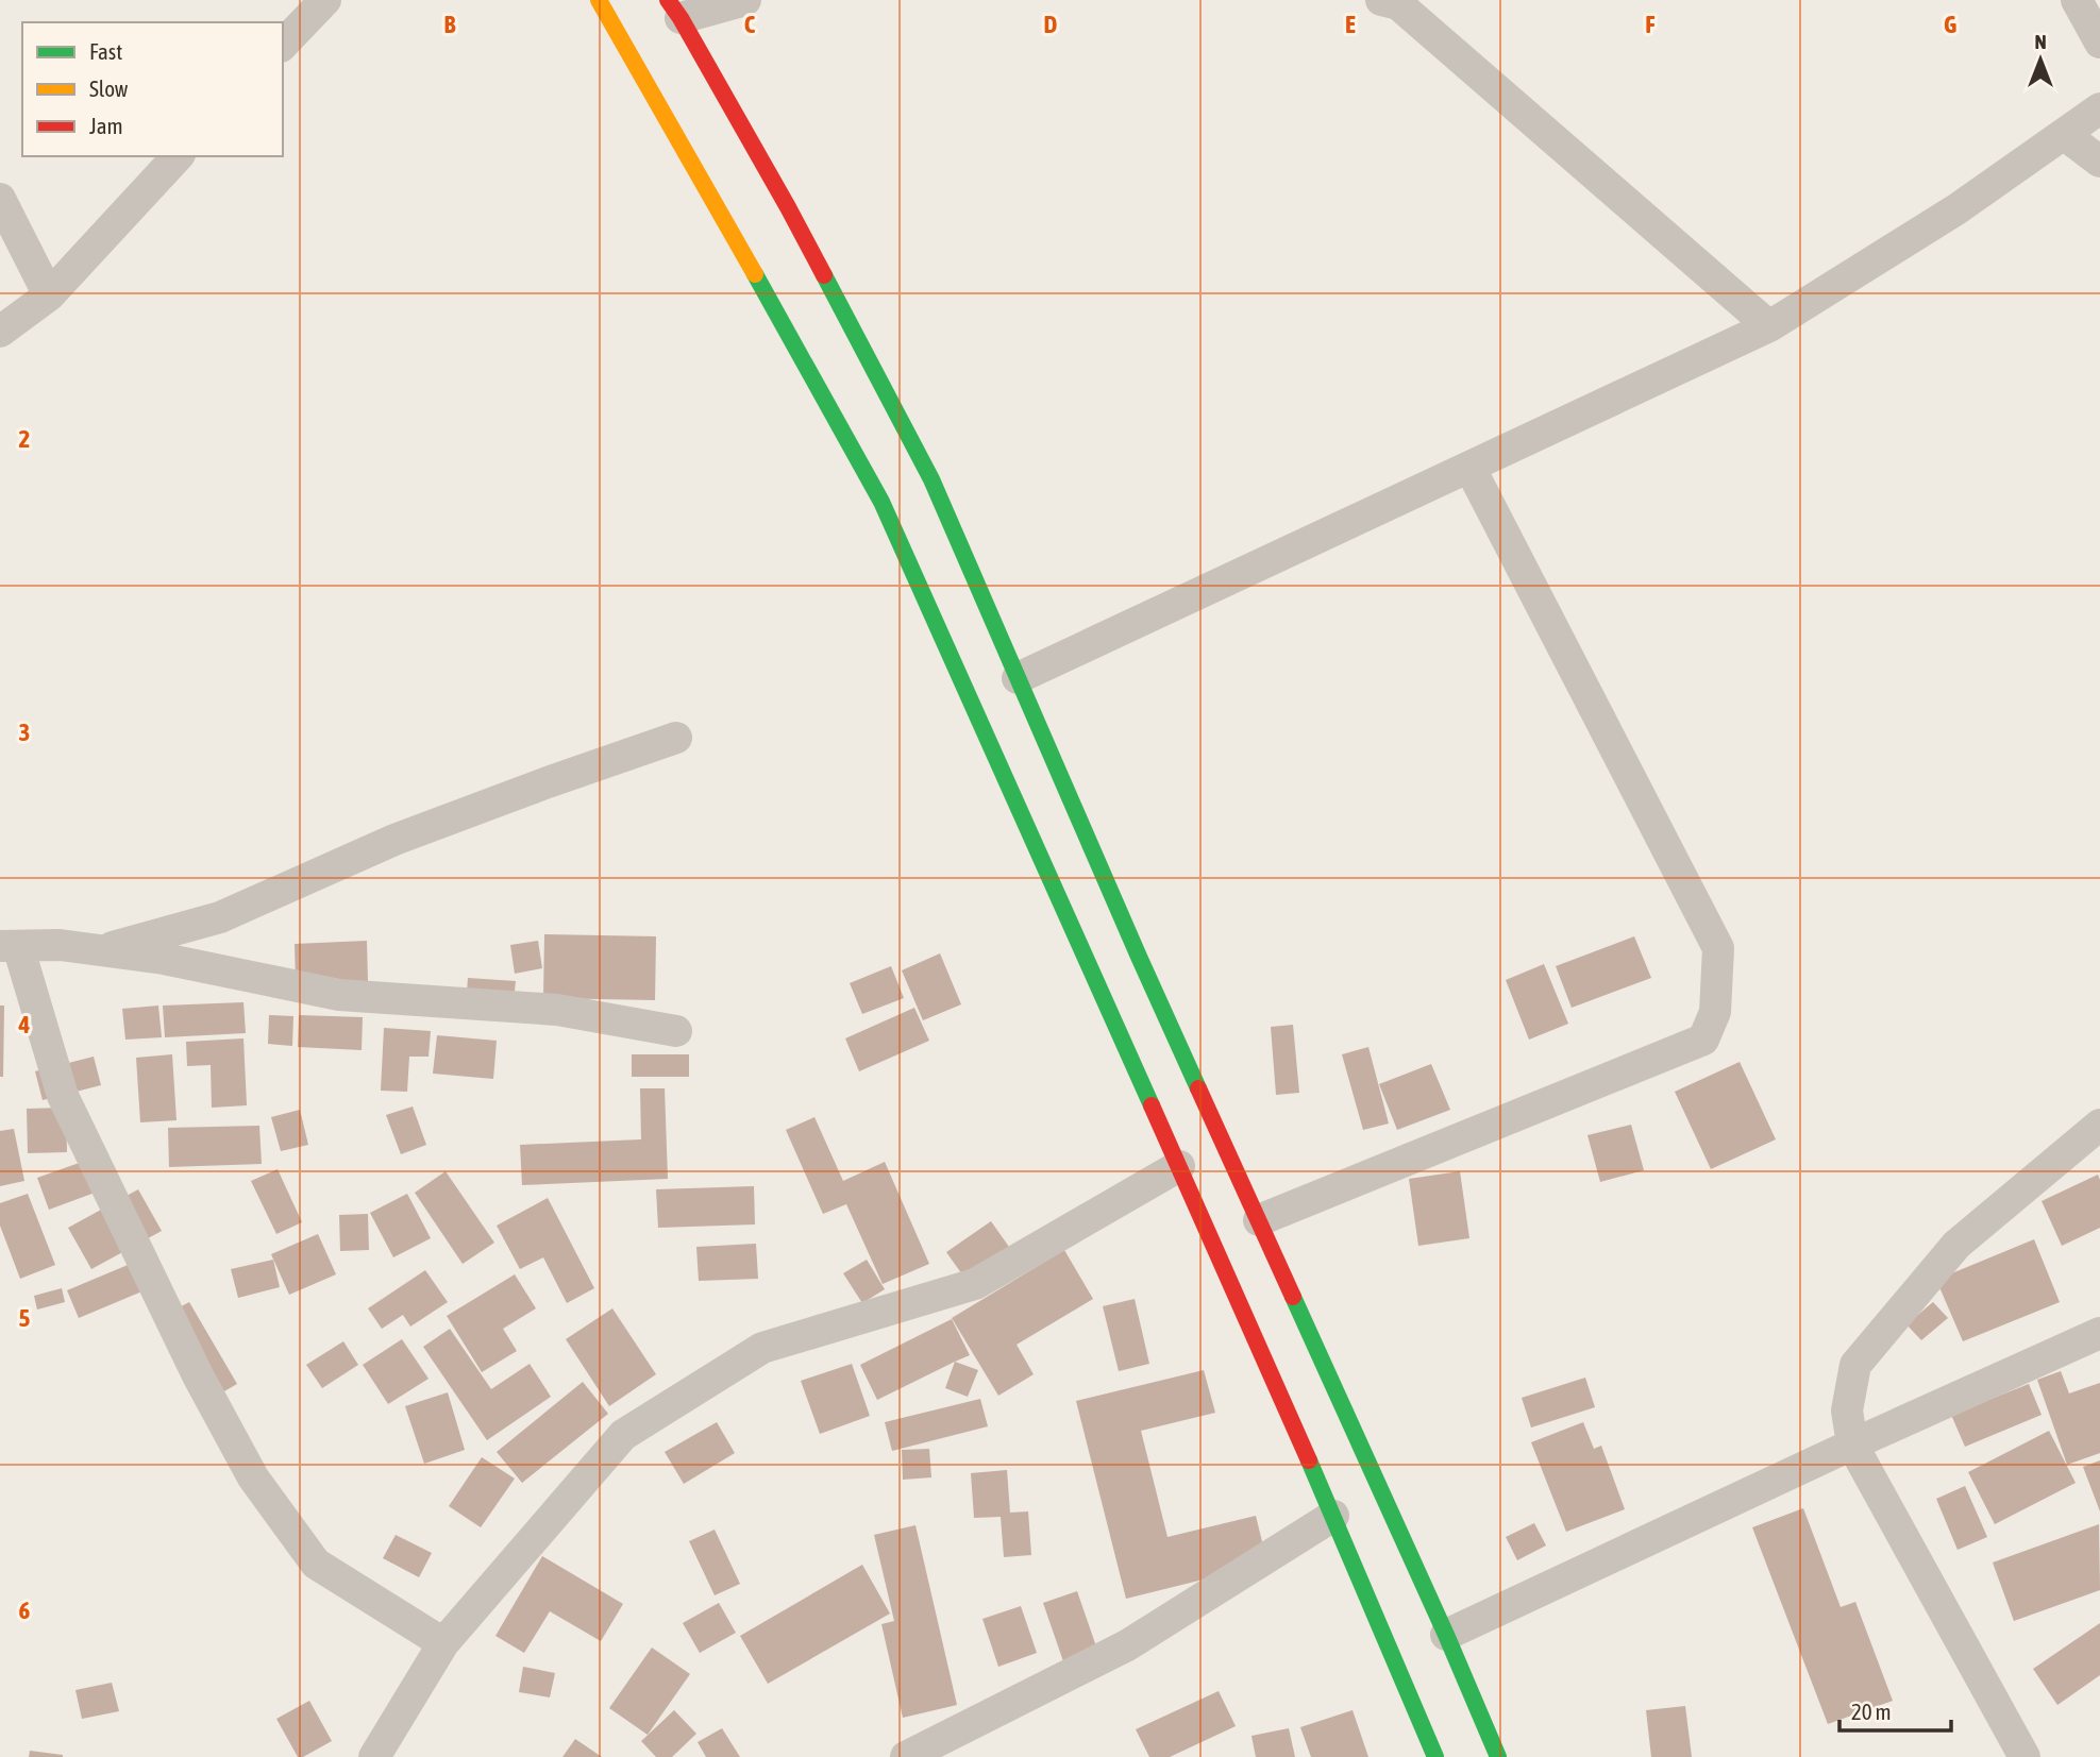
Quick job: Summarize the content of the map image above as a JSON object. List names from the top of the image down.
{
  "legend": ["Fast", "Slow", "Jam"],
  "scale_bar": "20 m",
  "north": "top",
  "grid": {
    "columns": [
      "B",
      "C",
      "D",
      "E",
      "F",
      "G"
    ],
    "rows": [
      "2",
      "3",
      "4",
      "5",
      "6"
    ]
  }
}
